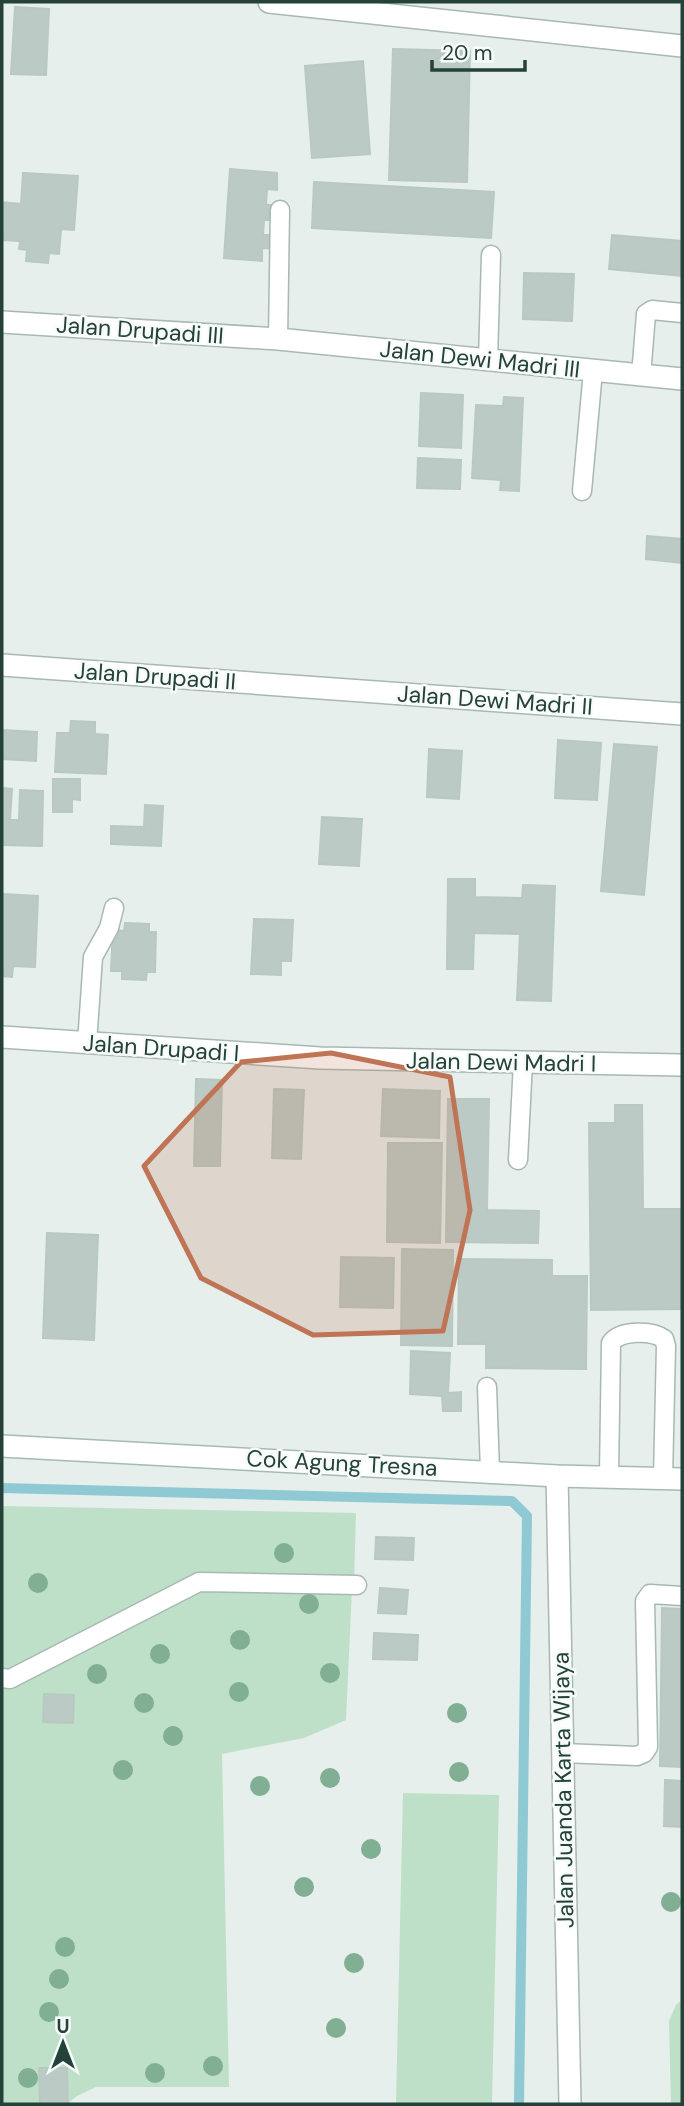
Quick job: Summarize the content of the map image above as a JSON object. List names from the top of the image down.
{
  "streets": {
    "street": [
      "Jalan Drupadi III",
      "Jalan Dewi Madri III",
      "Jalan Drupadi II",
      "Jalan Dewi Madri II",
      "Jalan Drupadi I",
      "Jalan Dewi Madri I",
      "Cok Agung Tresna",
      "Jalan Juanda Karta Wijaya"
    ]
  },
  "crossings": [
    ["Jalan Drupadi III", "Jalan Dewi Madri III"],
    ["Jalan Drupadi II", "Jalan Dewi Madri II"],
    ["Jalan Drupadi I", "Jalan Dewi Madri I"],
    ["Cok Agung Tresna", "Jalan Juanda Karta Wijaya"]
  ],
  "scale_bar": "20 m",
  "north": "top"
}
